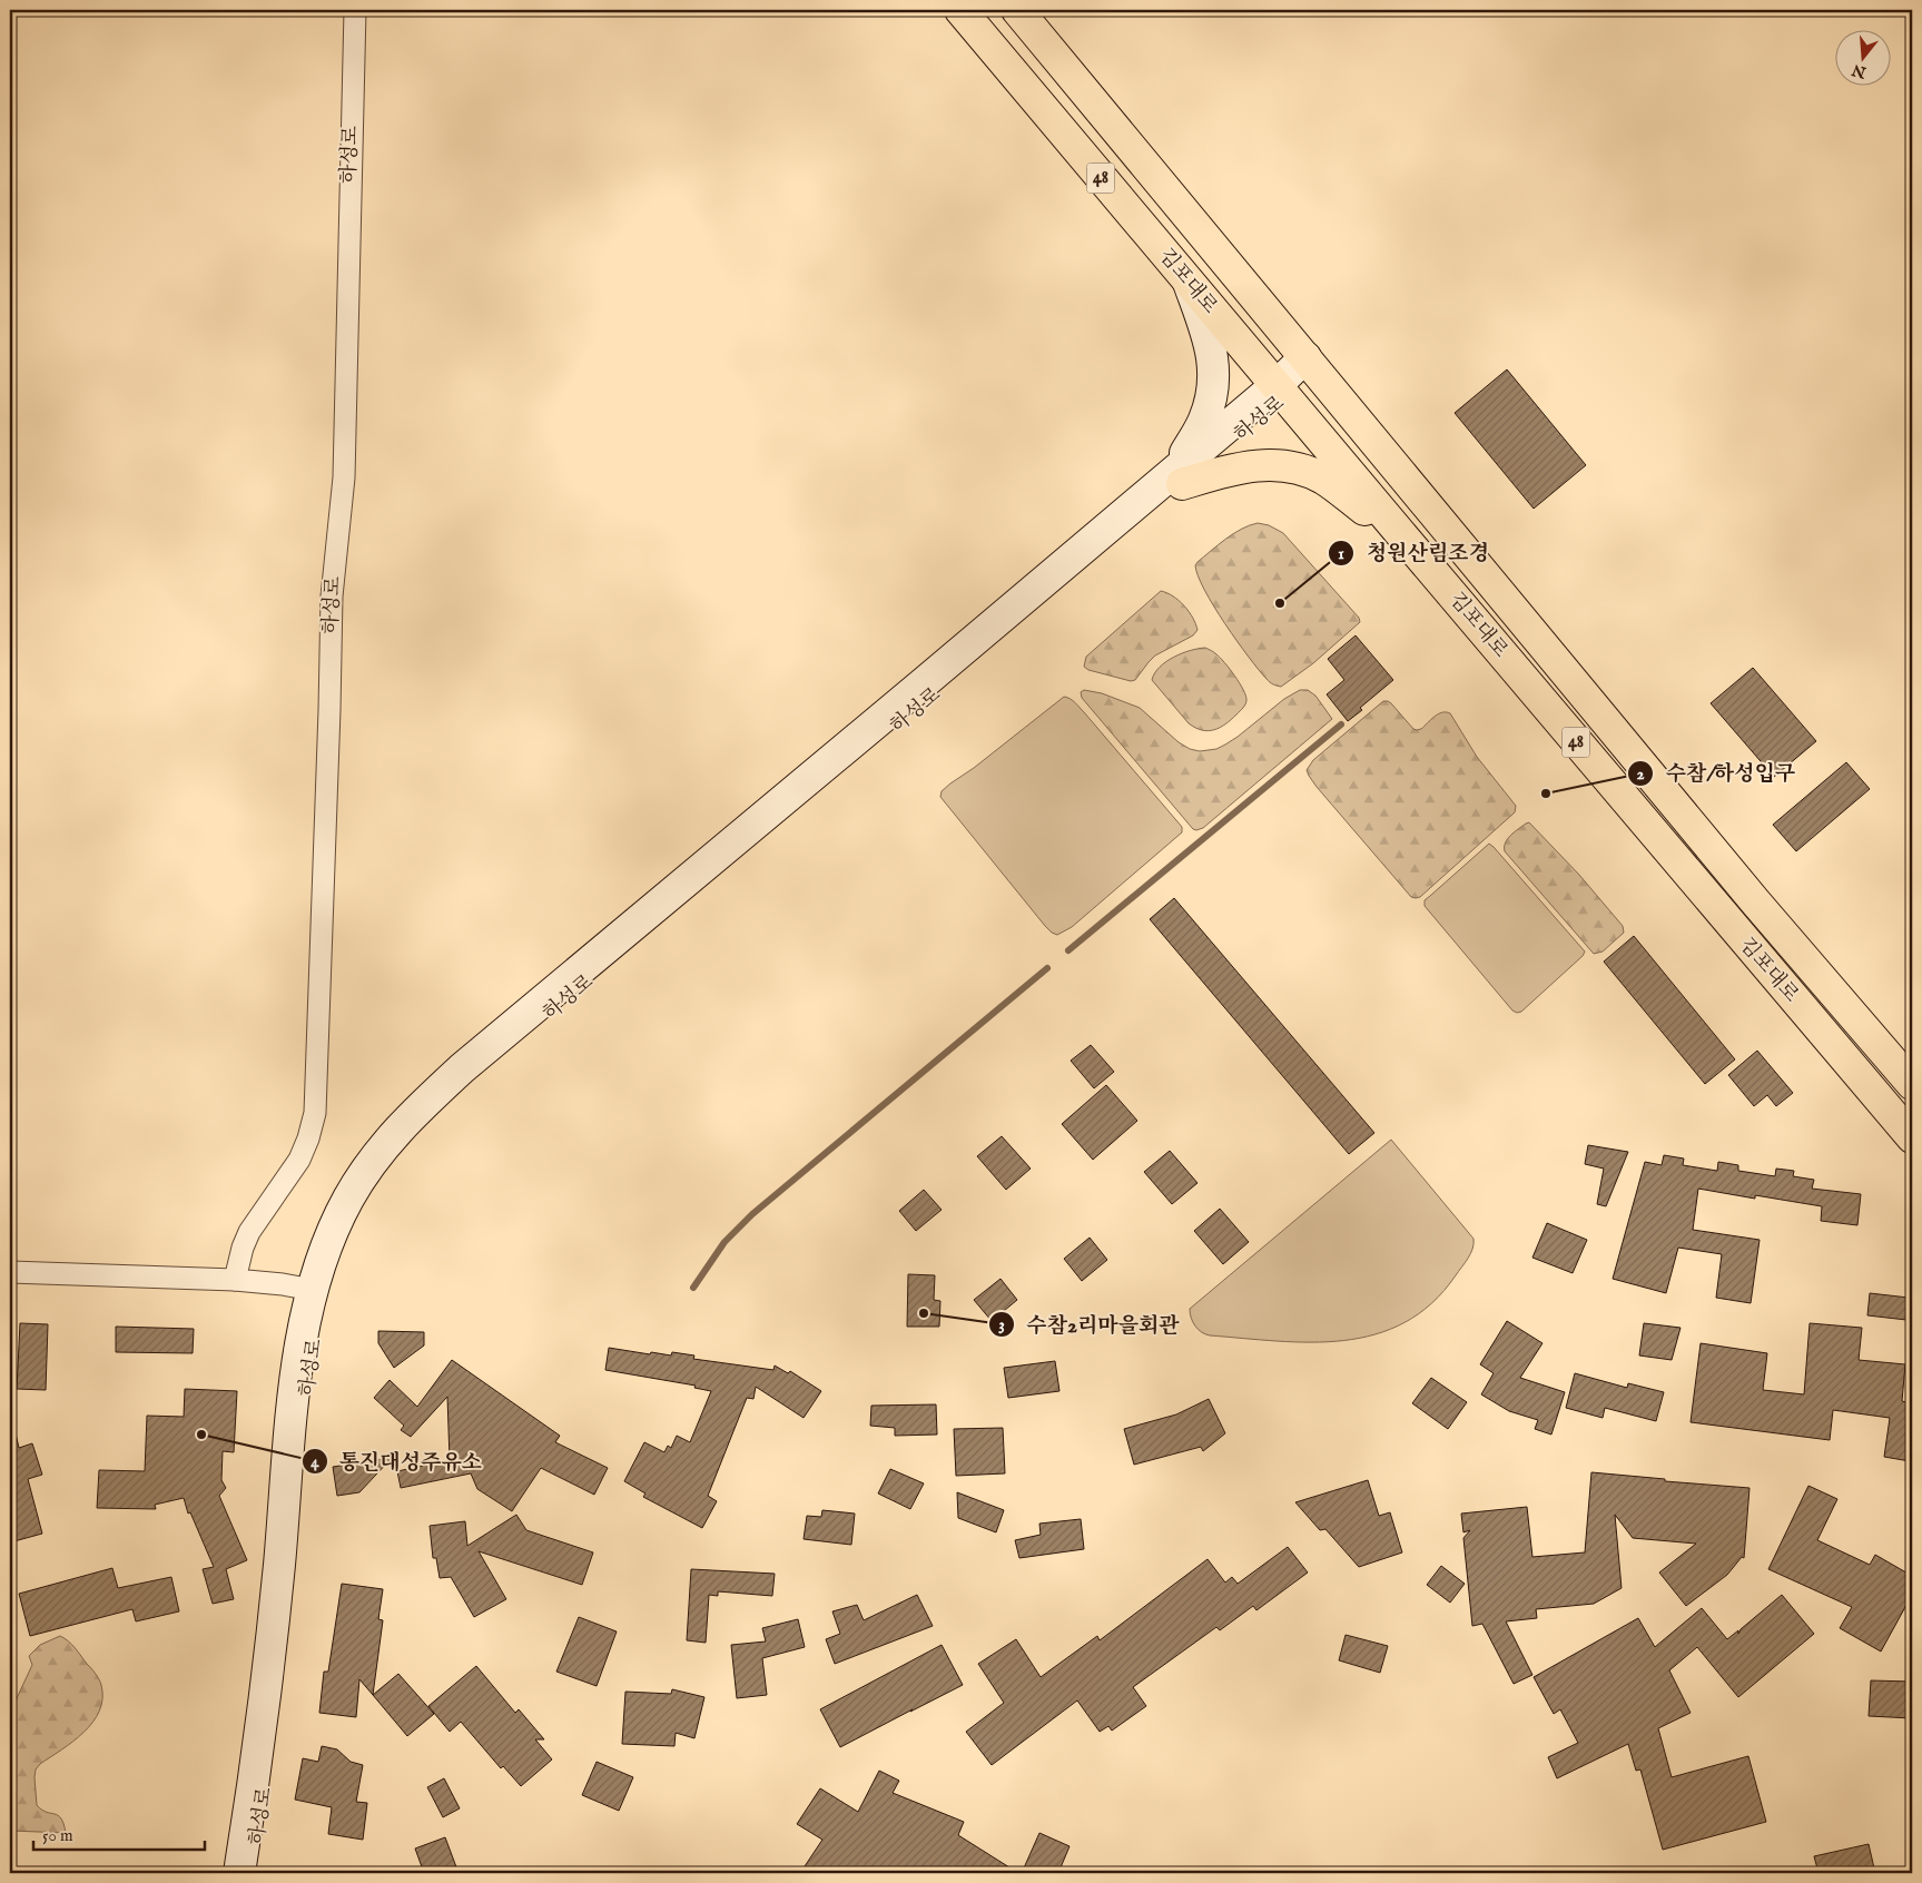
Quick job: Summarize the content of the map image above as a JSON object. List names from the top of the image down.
{
  "streets": {
    "main road": ["48", "김포대로"],
    "street": ["하성로"]
  },
  "crossings": [
    ["하성로", "김포대로"]
  ],
  "places": [
    "청원산림조경",
    "수참/하성입구",
    "수참2리마을회관",
    "통진대성주유소"
  ],
  "scale_bar": "50 m",
  "north": "bottom"
}
